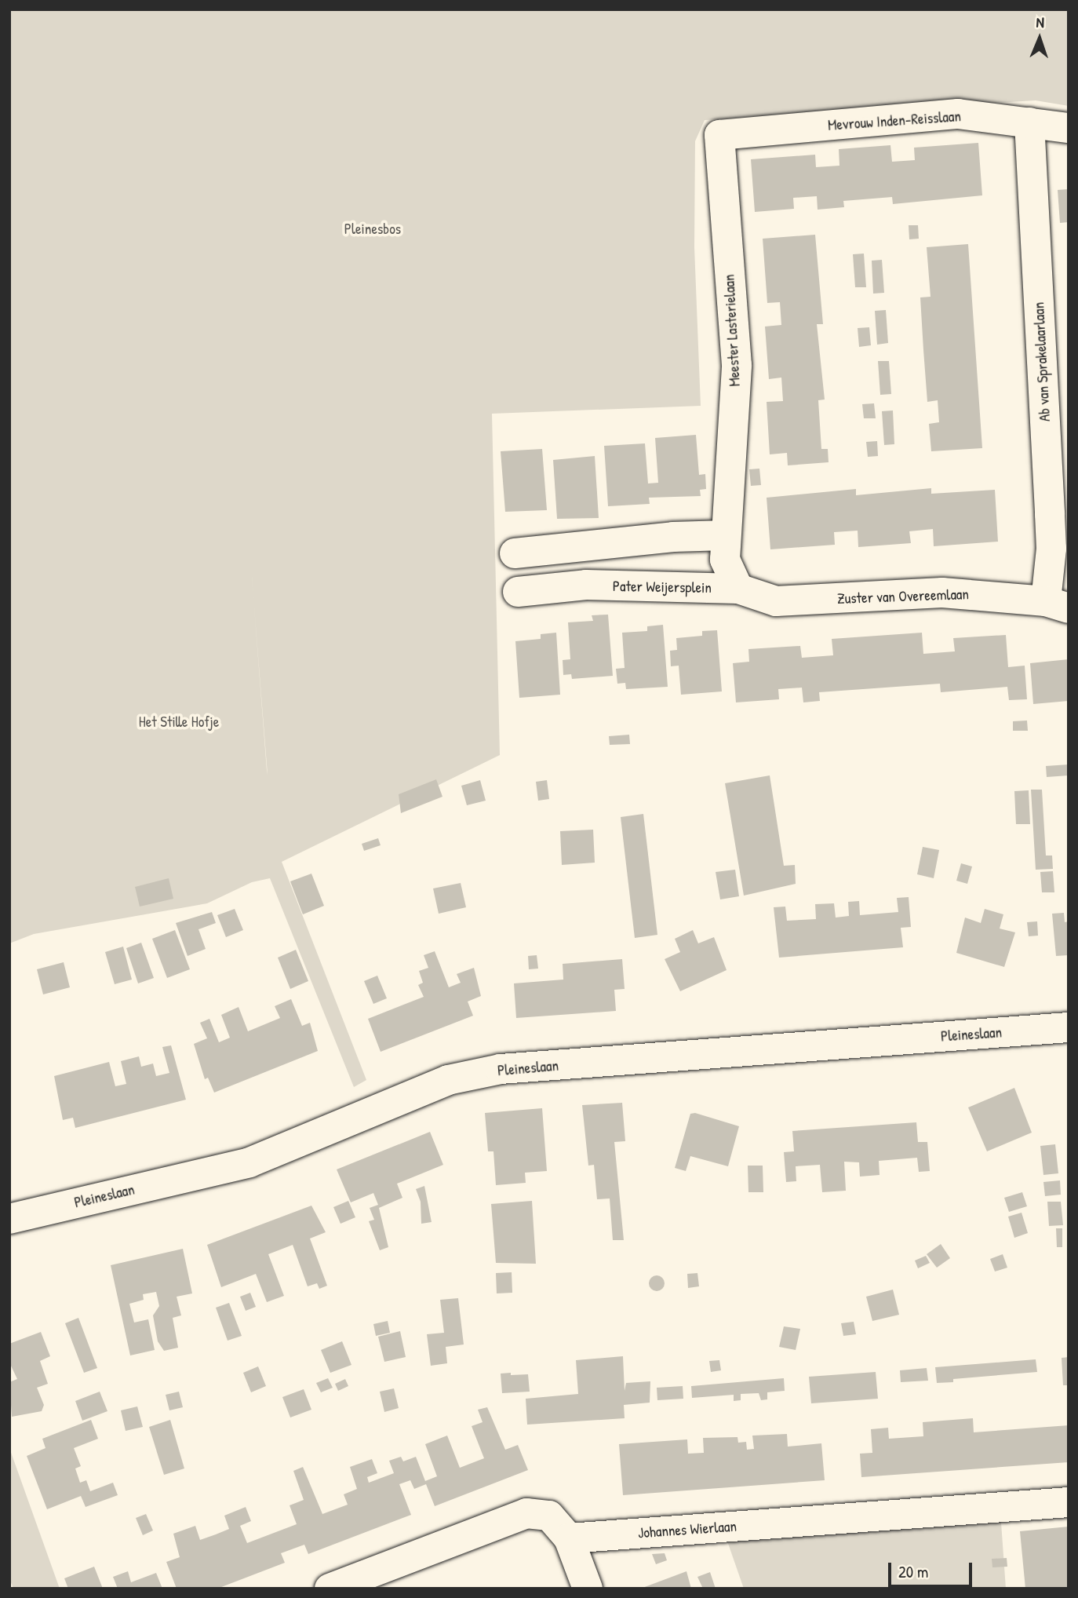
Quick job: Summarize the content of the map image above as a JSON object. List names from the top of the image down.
{
  "streets": {
    "street": [
      "Mevrouw Inden-Reisslaan",
      "Meester Lasterielaan",
      "Ab van Sprakelaarlaan",
      "Pater Weijersplein",
      "Zuster van Overeemlaan",
      "Pleineslaan",
      "Johannes Wierlaan"
    ]
  },
  "crossings": [
    ["Mevrouw Inden-Reisslaan", "Meester Lasterielaan"],
    ["Mevrouw Inden-Reisslaan", "Ab van Sprakelaarlaan"],
    ["Meester Lasterielaan", "Pater Weijersplein"],
    ["Meester Lasterielaan", "Zuster van Overeemlaan"],
    ["Ab van Sprakelaarlaan", "Zuster van Overeemlaan"],
    ["Pater Weijersplein", "Zuster van Overeemlaan"]
  ],
  "parks": ["Pleinesbos", "Het Stille Hofje"],
  "scale_bar": "20 m",
  "north": "top"
}
